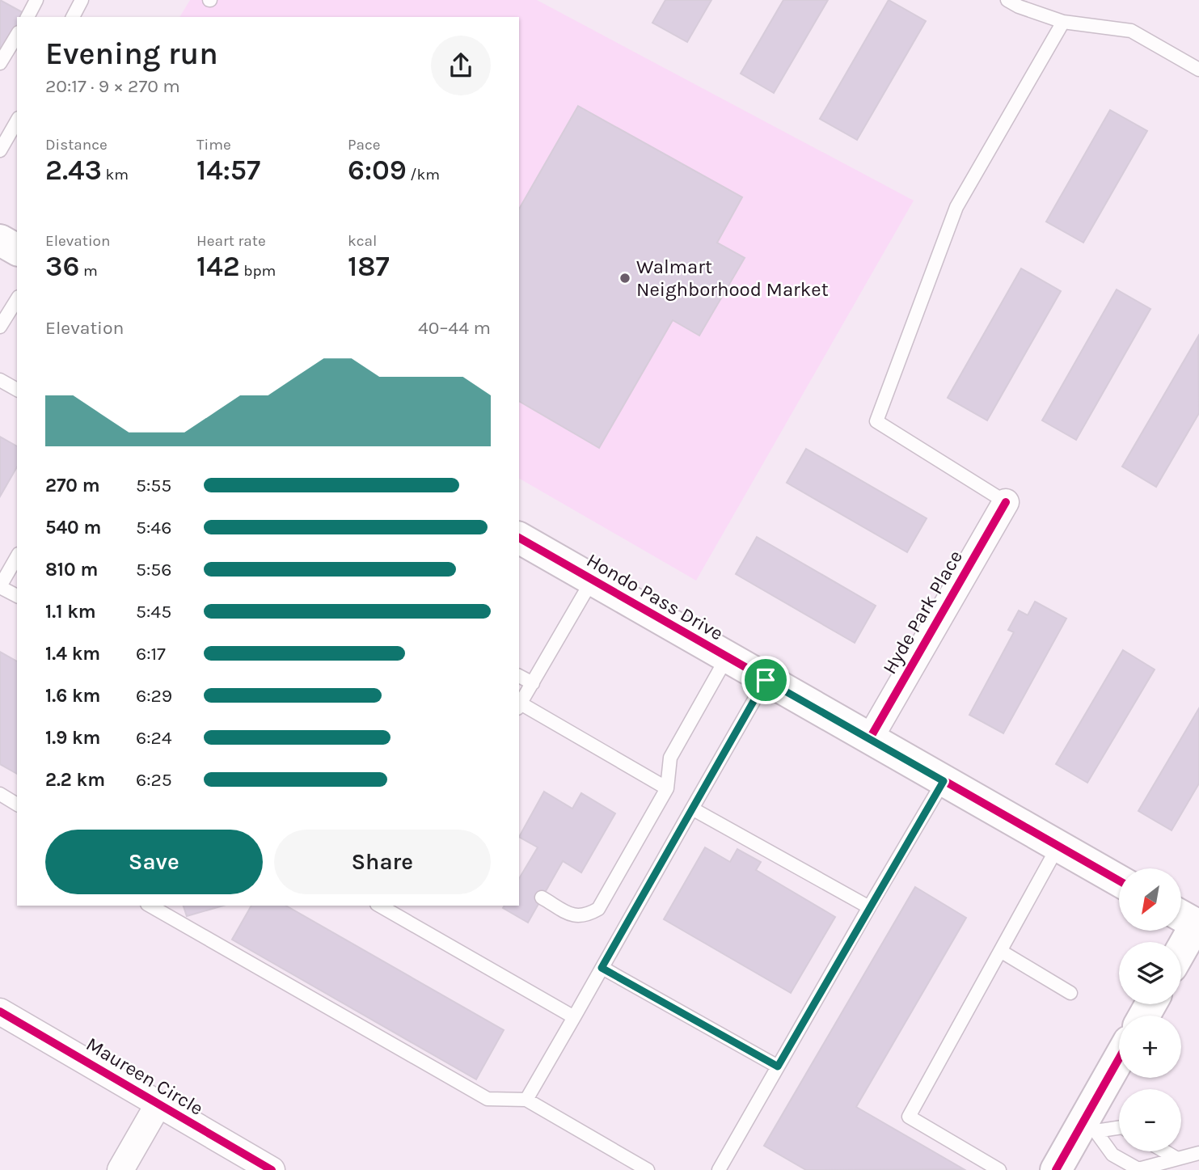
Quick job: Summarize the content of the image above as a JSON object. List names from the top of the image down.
{
  "streets": {
    "main road": ["Hondo Pass Drive"],
    "street": ["Hyde Park Place", "Maureen Circle"]
  },
  "crossings": [
    ["Hondo Pass Drive", "Hyde Park Place"]
  ],
  "places": ["Walmart Neighborhood Market"],
  "north": "bottom left",
  "page": {
    "heading": ["Evening run", "20:17 · 9 × 270 m"],
    "stats": [
      ["Distance", "2.43 km"],
      ["Time", "14:57"],
      ["Pace", "6:09 /km"],
      ["Elevation", "36 m"],
      ["Heart rate", "142 bpm"],
      ["kcal", "187"]
    ],
    "chart": ["Elevation", "40–44 m"],
    "list": [
      {
        "name": "270 m",
        "note": "5:55"
      },
      {
        "name": "540 m",
        "note": "5:46"
      },
      {
        "name": "810 m",
        "note": "5:56"
      },
      {
        "name": "1.1 km",
        "note": "5:45"
      },
      {
        "name": "1.4 km",
        "note": "6:17"
      },
      {
        "name": "1.6 km",
        "note": "6:29"
      },
      {
        "name": "1.9 km",
        "note": "6:24"
      },
      {
        "name": "2.2 km",
        "note": "6:25"
      }
    ],
    "buttons": ["Save", "Share"],
    "map_buttons": ["+", "−"]
  }
}
